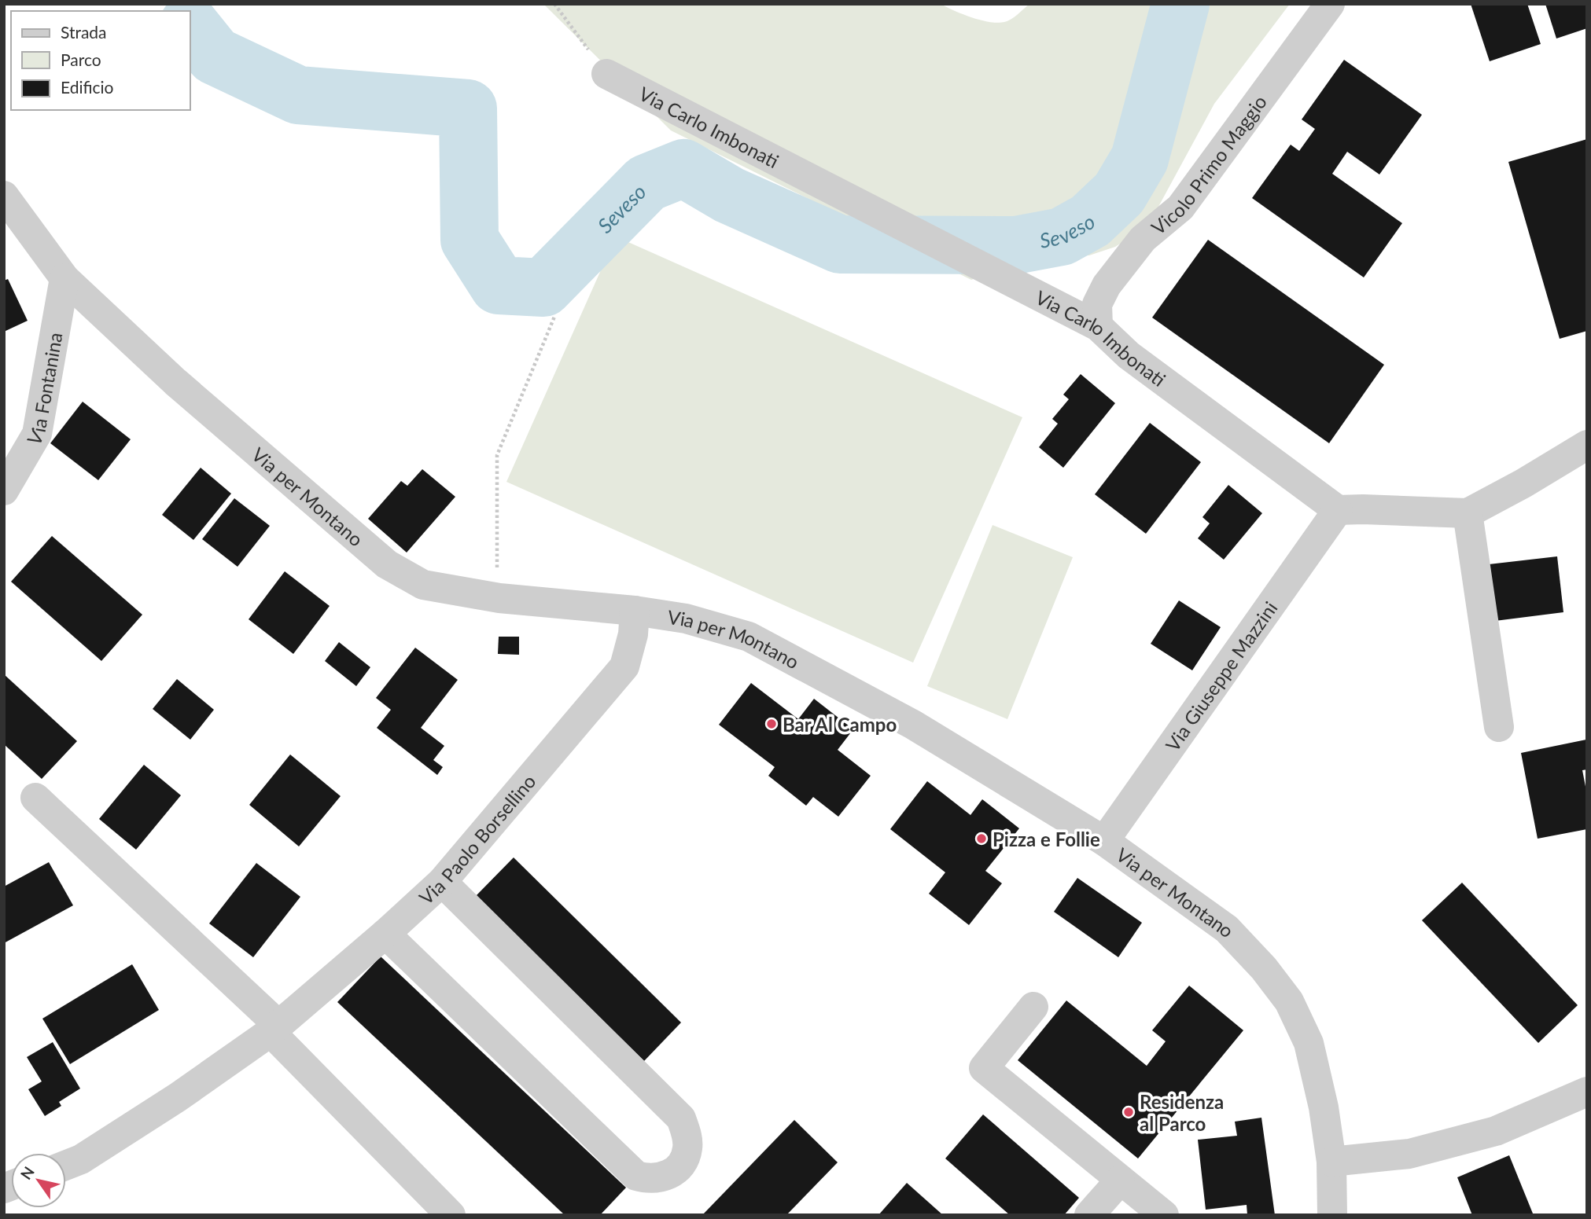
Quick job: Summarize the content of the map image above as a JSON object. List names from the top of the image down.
{
  "streets": {
    "street": [
      "Via Carlo Imbonati",
      "Vicolo Primo Maggio",
      "Via Fontanina",
      "Via per Montano",
      "Via Giuseppe Mazzini",
      "Via Paolo Borsellino"
    ]
  },
  "crossings": [
    ["Via Carlo Imbonati", "Vicolo Primo Maggio"],
    ["Via Carlo Imbonati", "Via Giuseppe Mazzini"],
    ["Via Fontanina", "Via per Montano"],
    ["Via per Montano", "Via Giuseppe Mazzini"],
    ["Via per Montano", "Via Paolo Borsellino"]
  ],
  "water": ["Seveso"],
  "places": ["Bar Al Campo", "Pizza e Follie", "Residenza al Parco"],
  "legend": ["Strada", "Parco", "Edificio"],
  "north": "top left"
}
